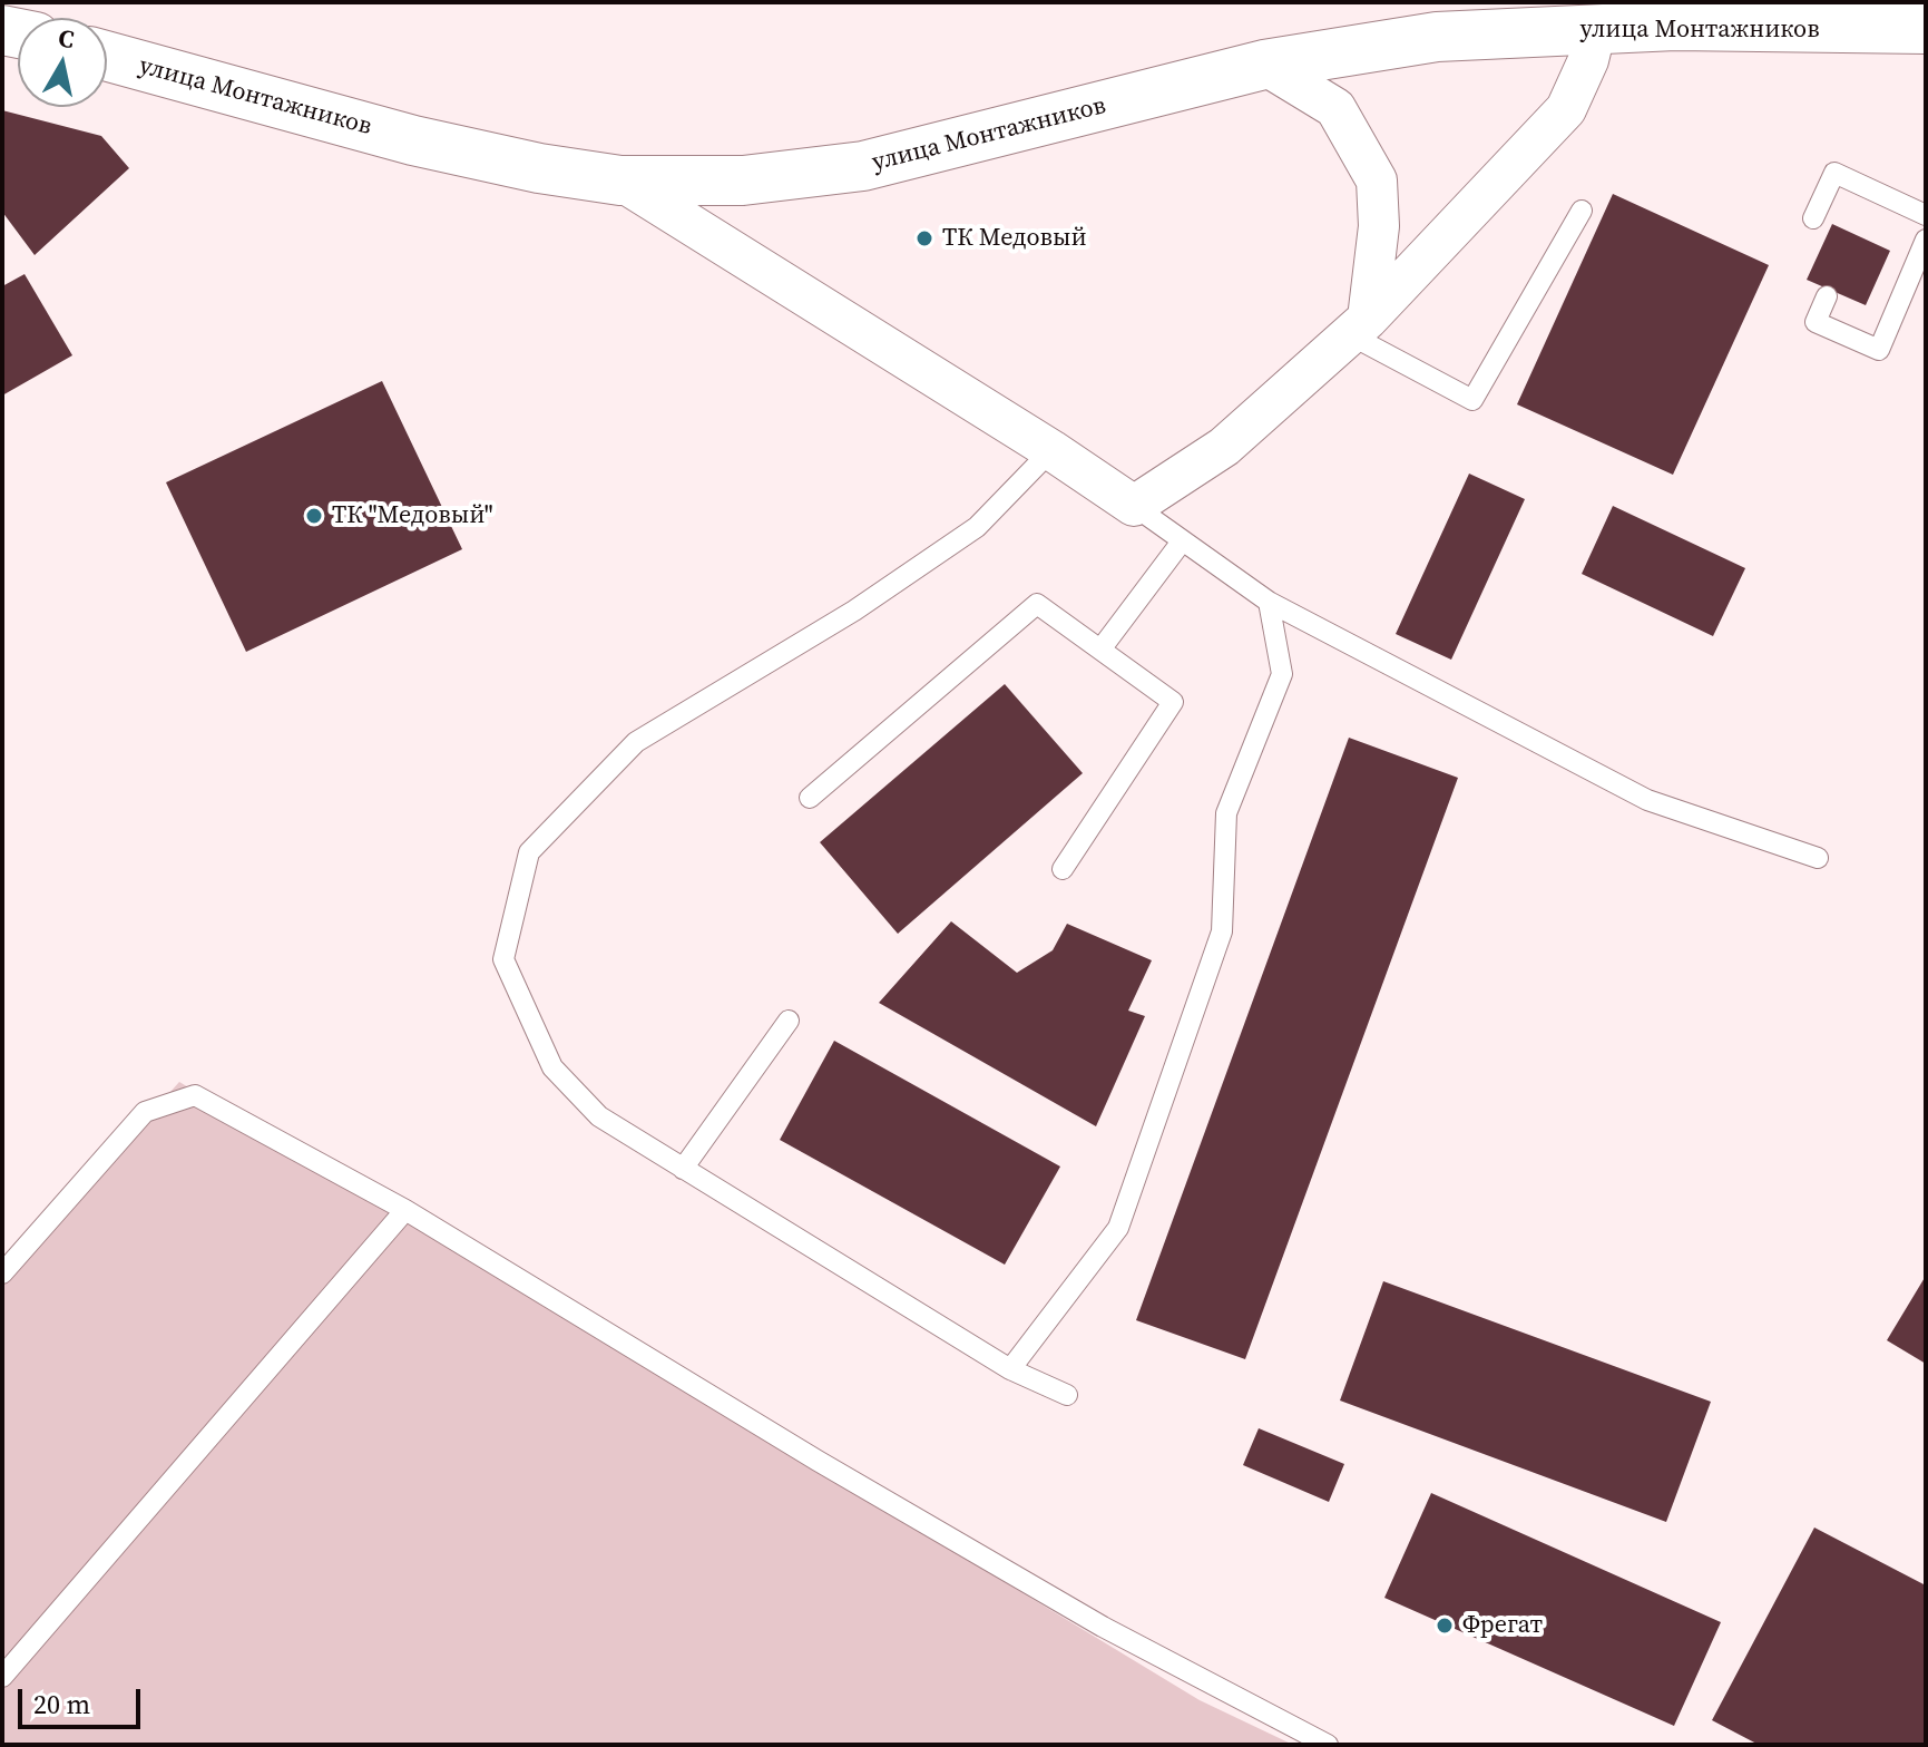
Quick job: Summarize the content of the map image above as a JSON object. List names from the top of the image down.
{
  "streets": {
    "main road": ["улица Монтажников"]
  },
  "places": ["ТК Медовый", "ТК \"Медовый\"", "Фрегат"],
  "scale_bar": "20 m",
  "north": "top"
}
